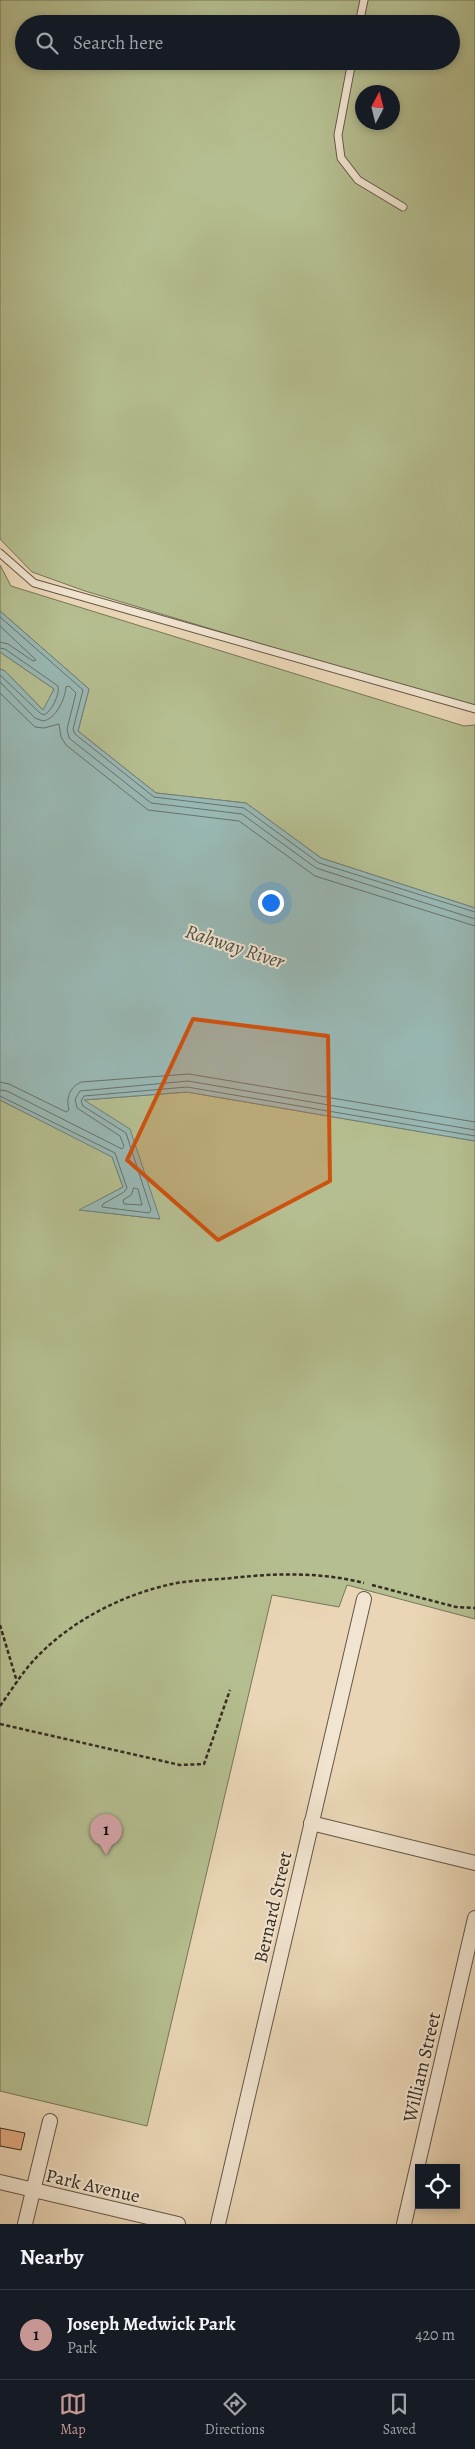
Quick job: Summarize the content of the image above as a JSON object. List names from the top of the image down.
{
  "streets": {
    "street": ["Bernard Street", "William Street", "Park Avenue"]
  },
  "water": ["Rahway River"],
  "north": "top",
  "page": {
    "search": "Search here",
    "pins": "1",
    "heading": "Nearby",
    "list": [
      {
        "mark": "1",
        "name": "Joseph Medwick Park",
        "note": "Park",
        "value": "420 m"
      }
    ],
    "nav": ["Map", "Directions", "Saved"]
  }
}
